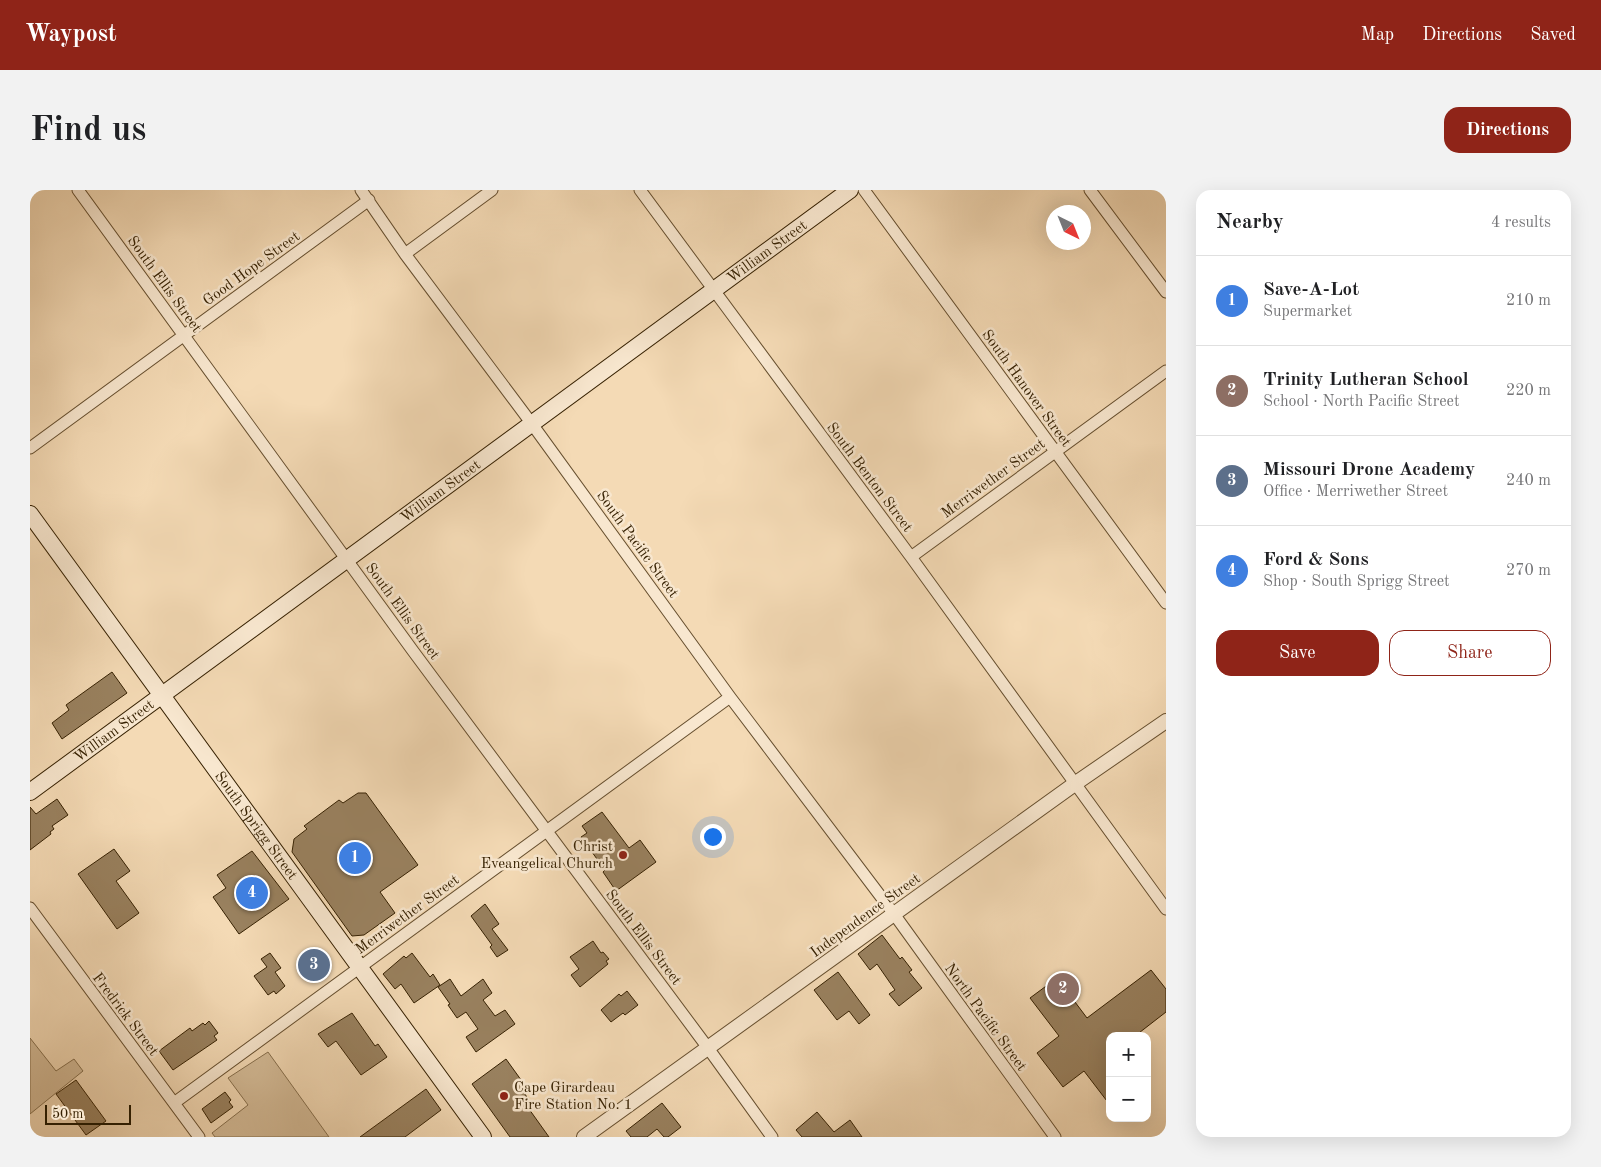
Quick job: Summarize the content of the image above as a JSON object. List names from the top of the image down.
{
  "streets": {
    "main road": ["William Street", "South Sprigg Street"],
    "street": [
      "Good Hope Street",
      "South Ellis Street",
      "South Hanover Street",
      "South Benton Street",
      "Merriwether Street",
      "South Pacific Street",
      "Independence Street",
      "Fredrick Street",
      "North Pacific Street"
    ]
  },
  "crossings": [
    ["William Street", "South Ellis Street"],
    ["William Street", "South Benton Street"],
    ["William Street", "South Pacific Street"],
    ["William Street", "South Sprigg Street"],
    ["Good Hope Street", "South Ellis Street"],
    ["Good Hope Street", "South Pacific Street"],
    ["South Ellis Street", "Merriwether Street"],
    ["South Ellis Street", "Independence Street"],
    ["South Hanover Street", "Merriwether Street"],
    ["South Benton Street", "Merriwether Street"],
    ["South Benton Street", "Independence Street"],
    ["Merriwether Street", "South Pacific Street"],
    ["Merriwether Street", "South Sprigg Street"],
    ["Merriwether Street", "Fredrick Street"],
    ["South Pacific Street", "Independence Street"],
    ["South Pacific Street", "North Pacific Street"],
    ["Independence Street", "North Pacific Street"]
  ],
  "places": ["Christ Eveangelical Church", "Cape Girardeau Fire Station No. 1"],
  "scale_bar": "50 m",
  "north": "bottom right",
  "page": {
    "header": "Waypost",
    "nav": ["Map", "Directions", "Saved"],
    "buttons": [
      "Directions",
      ["Save", "Share"]
    ],
    "title": "Find us",
    "heading": ["Nearby", "4 results"],
    "list": [
      {
        "mark": "1",
        "name": "Save-A-Lot",
        "note": "Supermarket",
        "value": "210 m"
      },
      {
        "mark": "2",
        "name": "Trinity Lutheran School",
        "note": "School · North Pacific Street",
        "value": "220 m"
      },
      {
        "mark": "3",
        "name": "Missouri Drone Academy",
        "note": "Office · Merriwether Street",
        "value": "240 m"
      },
      {
        "mark": "4",
        "name": "Ford & Sons",
        "note": "Shop · South Sprigg Street",
        "value": "270 m"
      }
    ],
    "pins": [
      "1",
      "4",
      "3",
      "2"
    ],
    "map_buttons": ["+", "−"],
    "scale": "50 m"
  }
}
